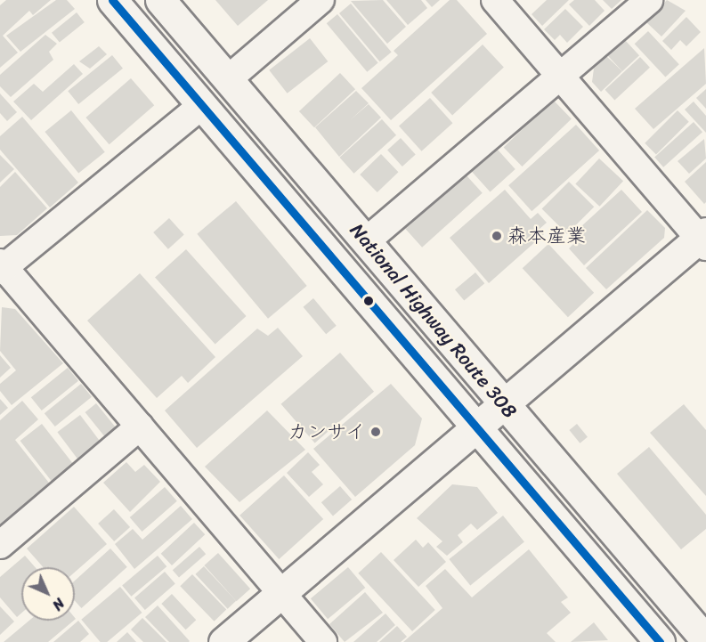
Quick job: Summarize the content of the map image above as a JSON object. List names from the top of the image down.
{
  "streets": {
    "main road": ["National Highway Route 308"]
  },
  "places": ["森本産業", "カンサイ"],
  "north": "bottom right"
}
